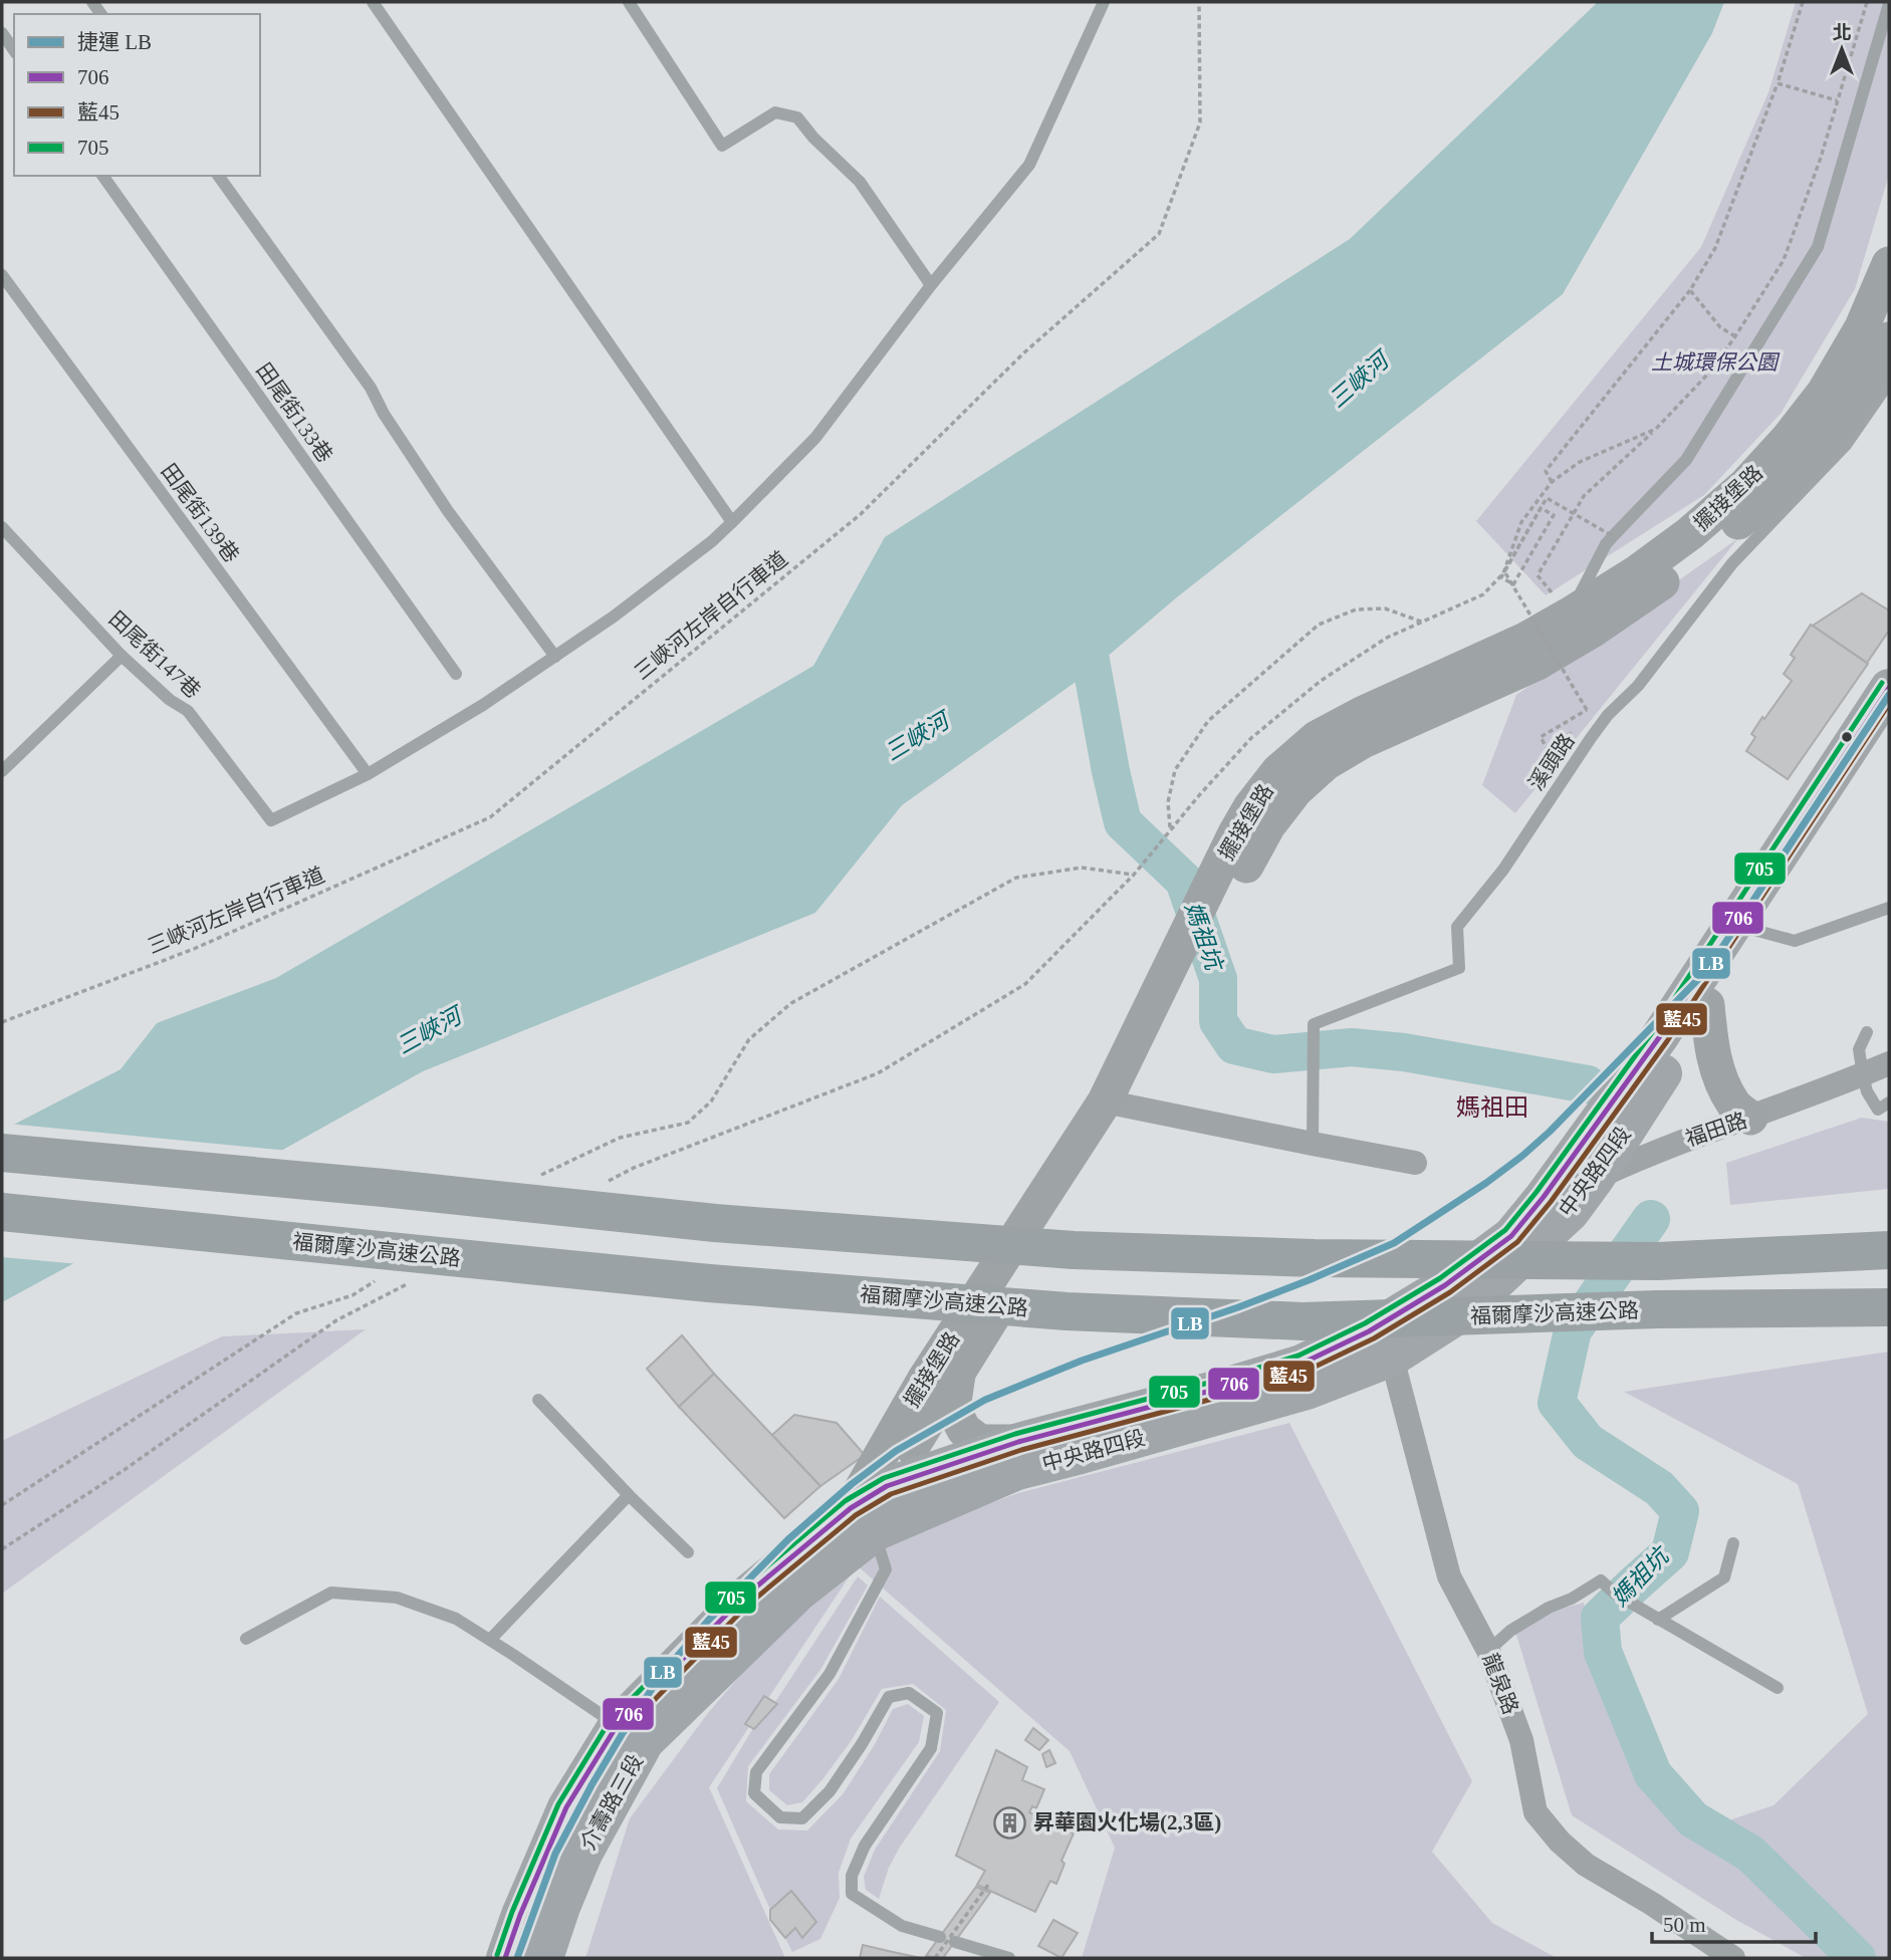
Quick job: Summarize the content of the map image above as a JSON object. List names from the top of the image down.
{
  "streets": {
    "highway": ["福爾摩沙高速公路"],
    "main road": ["中央路四段", "介壽路三段"],
    "street": ["擺接堡路", "福田路", "龍泉路"],
    "lane": [
      "田尾街133巷",
      "田尾街139巷",
      "田尾街147巷",
      "溪頭路"
    ],
    "path": ["三峽河左岸自行車道"]
  },
  "crossings": [
    ["擺接堡路", "中央路四段"],
    ["擺接堡路", "介壽路三段"],
    ["田尾街139巷", "田尾街147巷"],
    ["福田路", "中央路四段"],
    ["中央路四段", "龍泉路"],
    ["中央路四段", "介壽路三段"]
  ],
  "districts": ["媽祖田"],
  "water": ["三峽河", "媽祖坑"],
  "parks": ["土城環保公園"],
  "places": {
    "building": ["昇華園火化場(2,3區)"]
  },
  "lines": [
    "transit line 705",
    "transit line 706",
    "metro line LB",
    "transit line 藍45"
  ],
  "legend": [
    "捷運 LB",
    "706",
    "藍45",
    "705"
  ],
  "scale_bar": "50 m",
  "north": "top"
}
